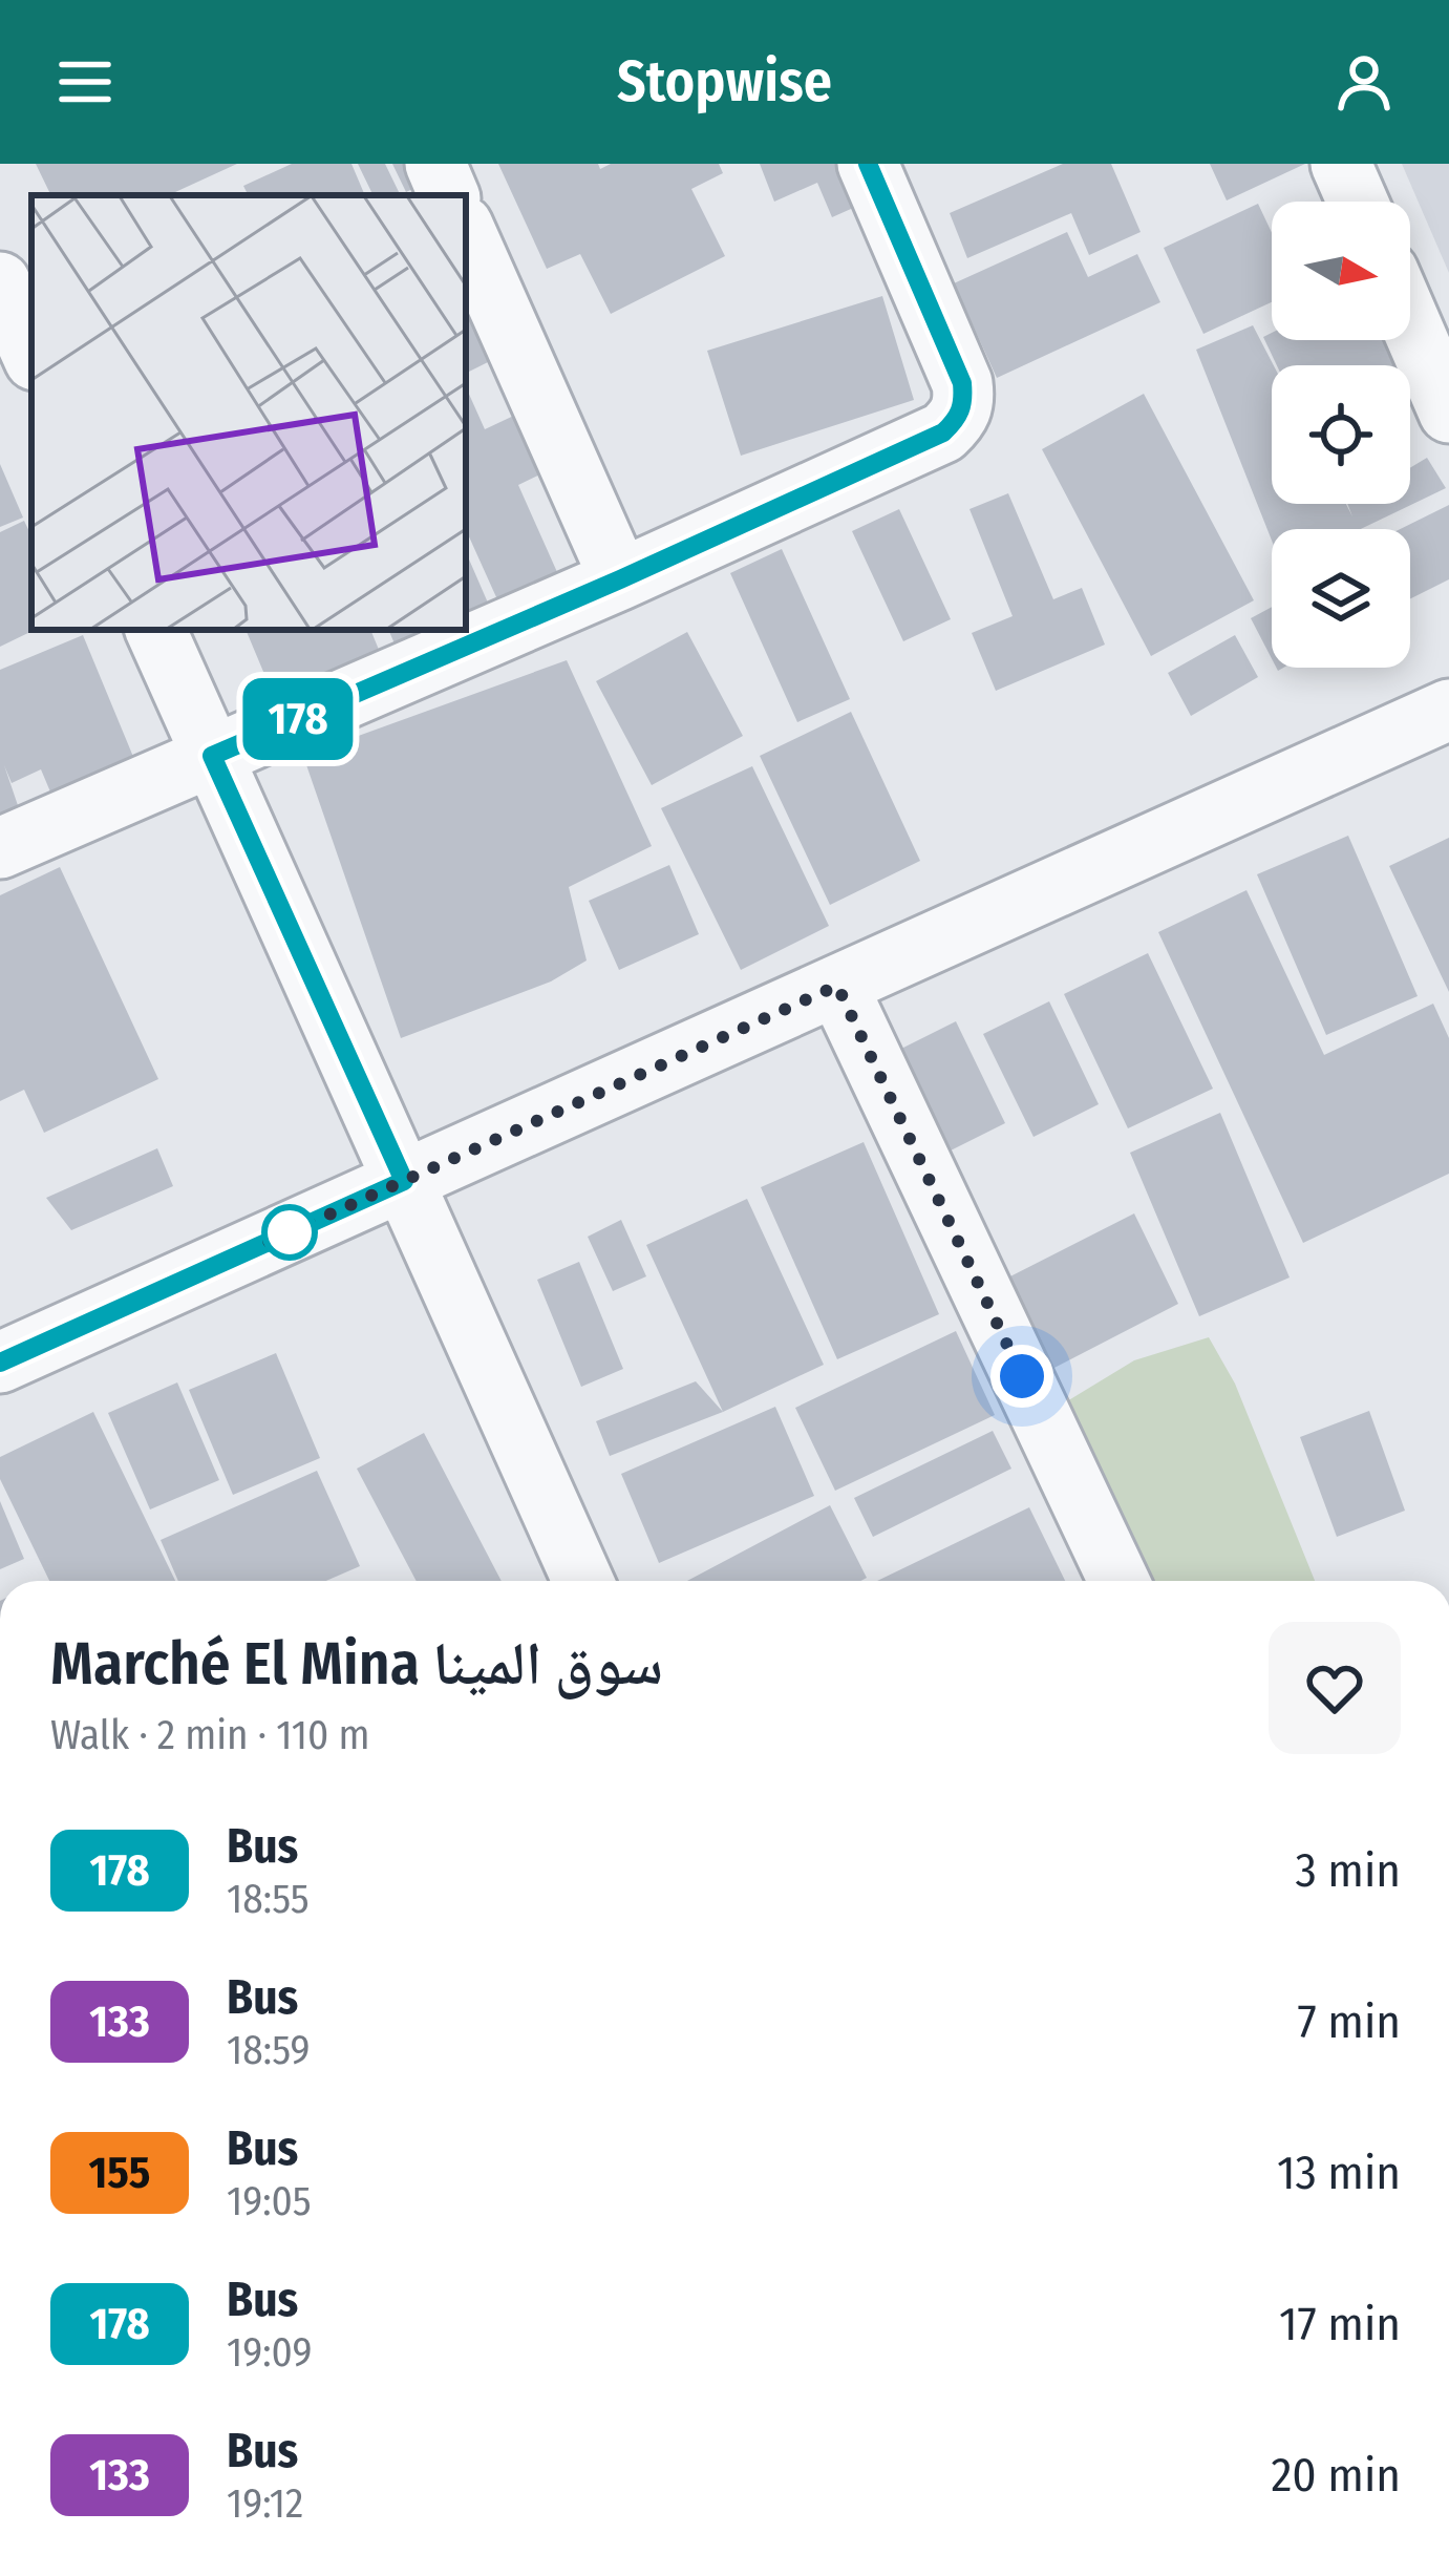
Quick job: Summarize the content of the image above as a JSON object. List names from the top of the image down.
{
  "lines": ["bus line 178"],
  "north": "right",
  "page": {
    "header": "Stopwise",
    "on_map": "178",
    "heading": ["Marché El Mina سوق المينا", "Walk · 2 min · 110 m"],
    "list": [
      {
        "mark": "178",
        "name": "Bus",
        "note": "18:55",
        "value": "3 min"
      },
      {
        "mark": "133",
        "name": "Bus",
        "note": "18:59",
        "value": "7 min"
      },
      {
        "mark": "155",
        "name": "Bus",
        "note": "19:05",
        "value": "13 min"
      },
      {
        "mark": "178",
        "name": "Bus",
        "note": "19:09",
        "value": "17 min"
      },
      {
        "mark": "133",
        "name": "Bus",
        "note": "19:12",
        "value": "20 min"
      }
    ]
  }
}
